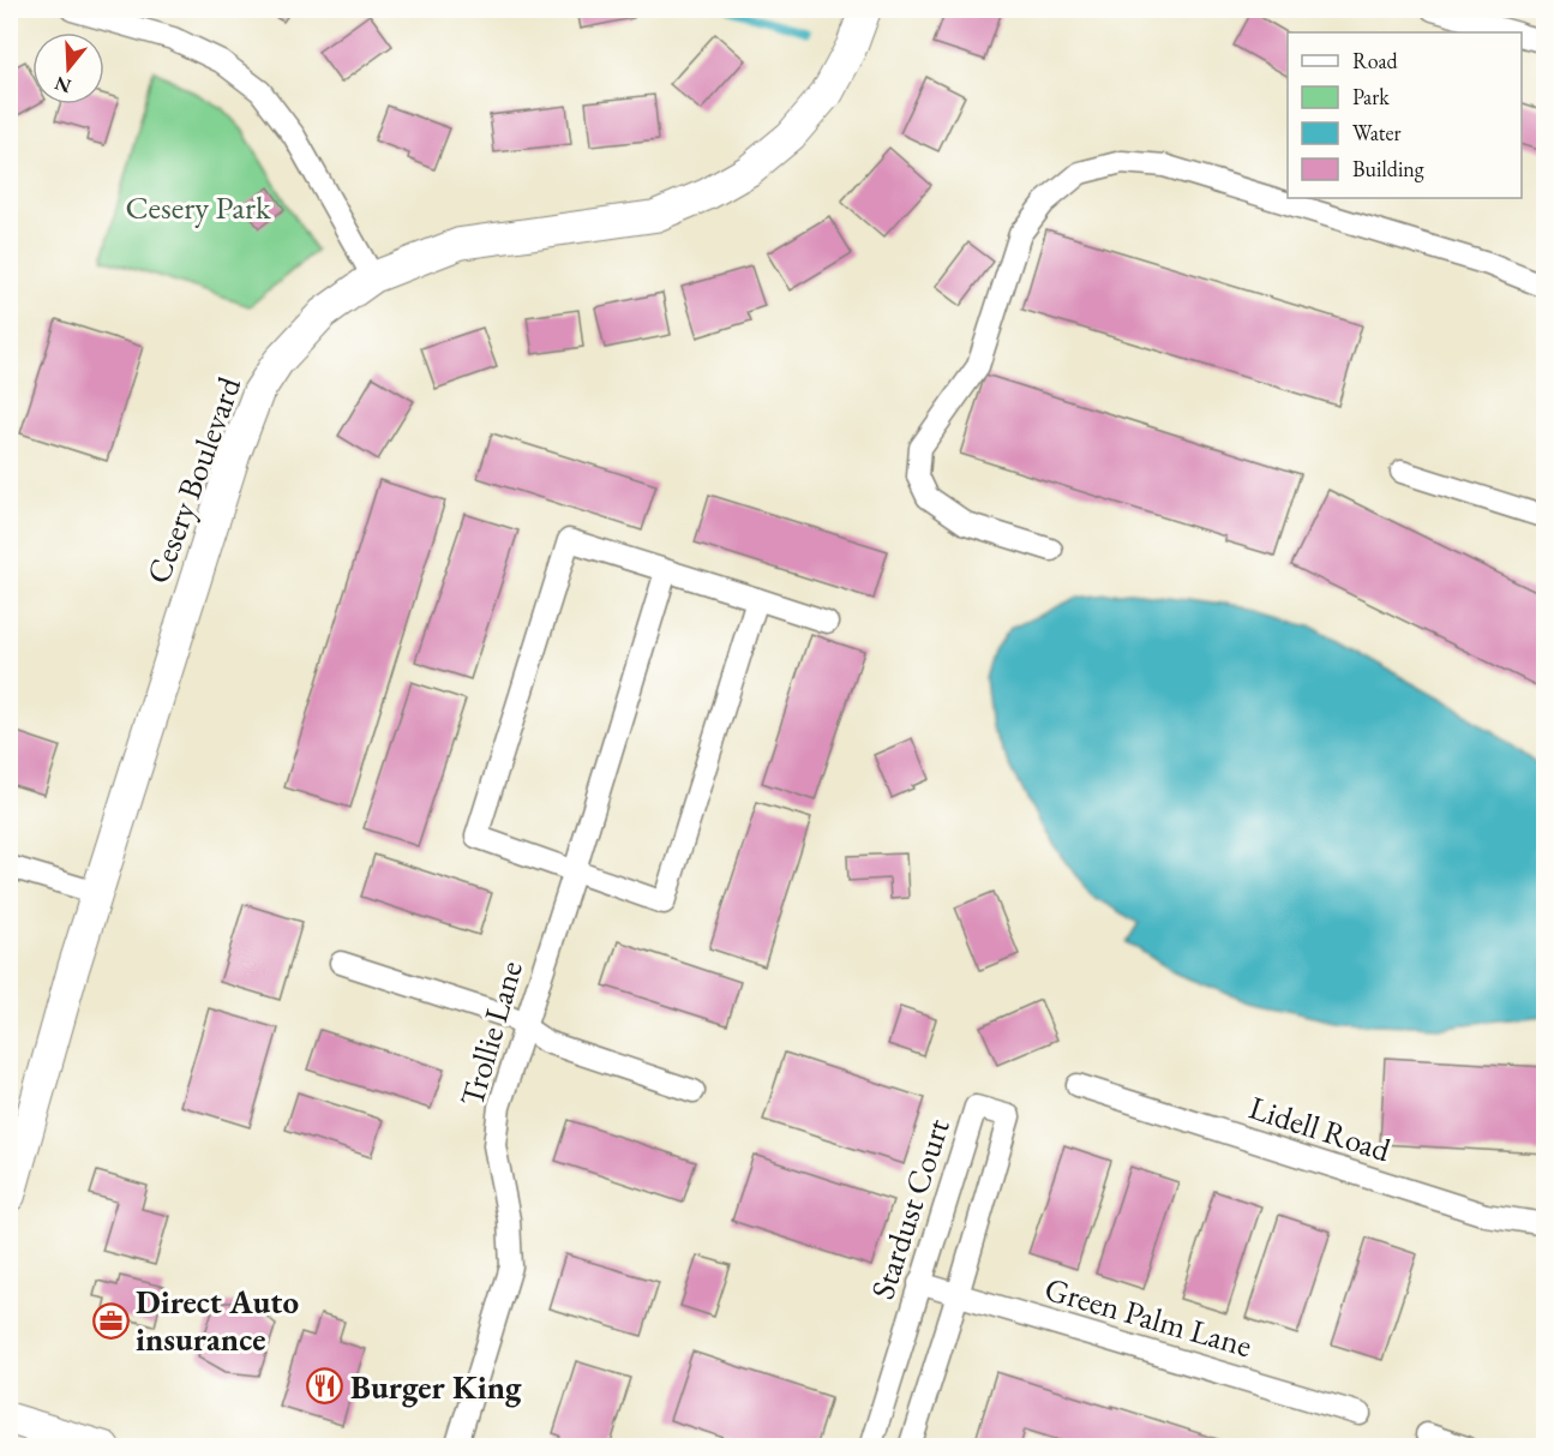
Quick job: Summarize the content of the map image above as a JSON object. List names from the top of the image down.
{
  "streets": {
    "main road": ["Cesery Boulevard"],
    "street": [
      "Trollie Lane",
      "Lidell Road",
      "Stardust Court",
      "Green Palm Lane"
    ]
  },
  "crossings": [
    ["Stardust Court", "Green Palm Lane"]
  ],
  "parks": ["Cesery Park"],
  "places": {
    "office": ["Direct Auto insurance"],
    "restaurant": ["Burger King"]
  },
  "legend": [
    "Road",
    "Park",
    "Water",
    "Building"
  ],
  "north": "bottom"
}
